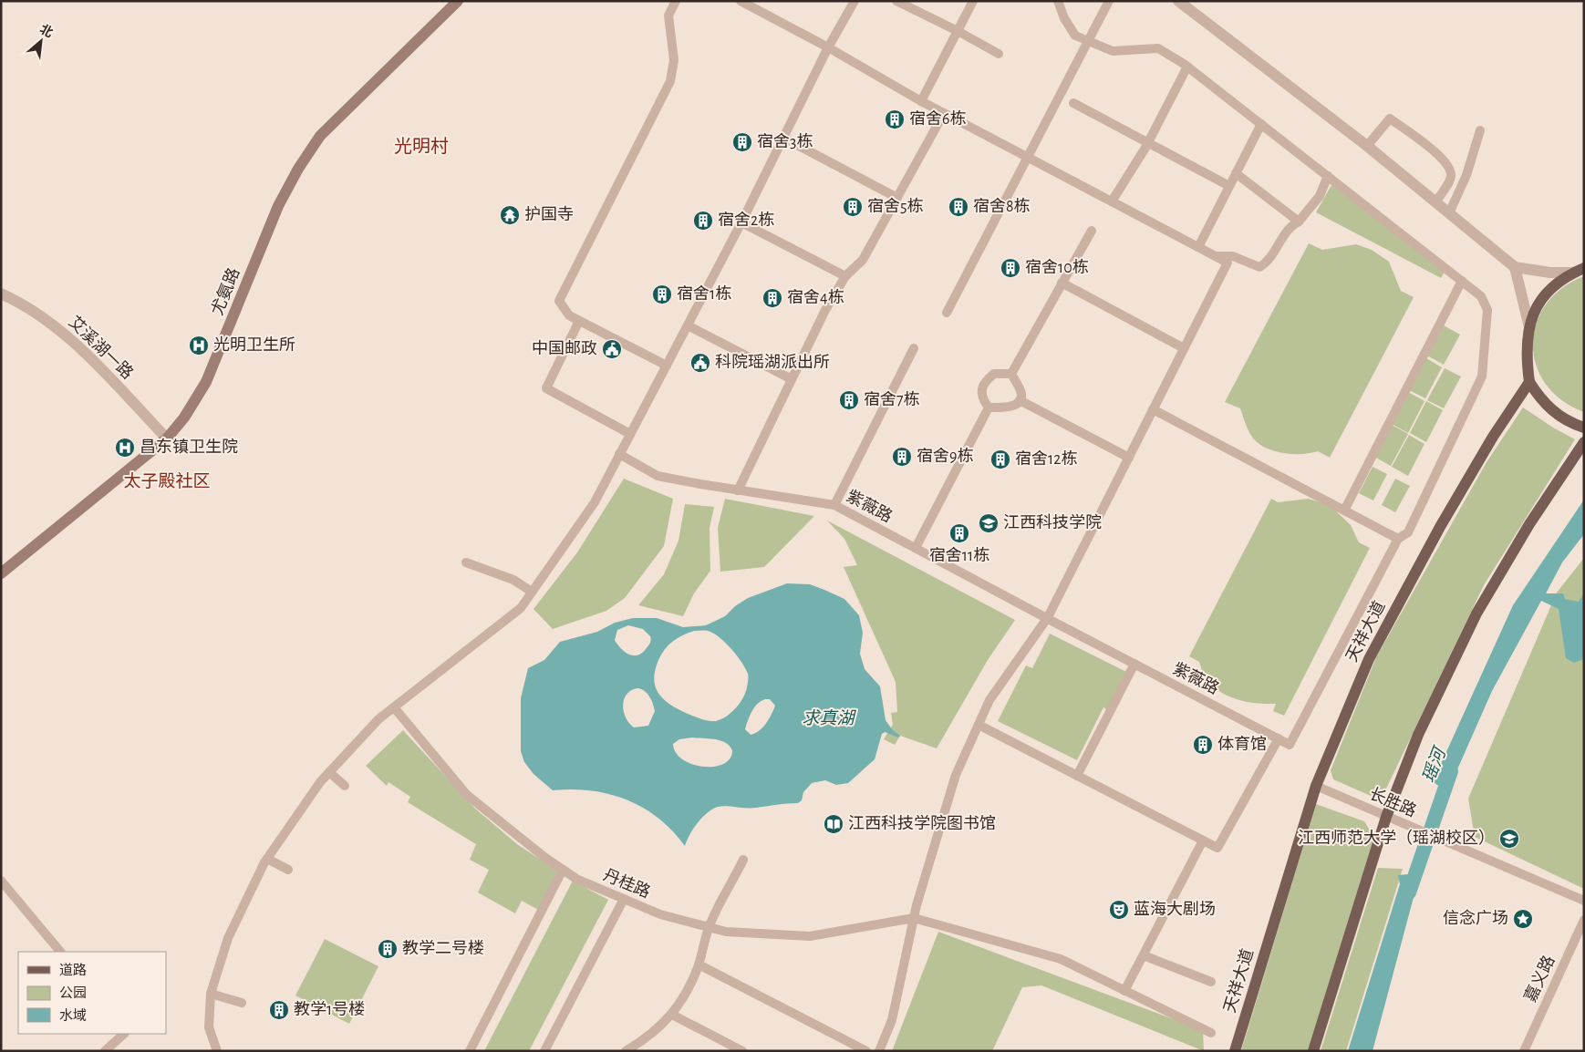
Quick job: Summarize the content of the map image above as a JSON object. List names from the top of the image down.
{
  "streets": {
    "main road": ["尤氨路", "天祥大道"],
    "street": [
      "艾溪湖一路",
      "紫薇路",
      "长胜路",
      "丹桂路",
      "嘉义路"
    ]
  },
  "crossings": [
    ["尤氨路", "艾溪湖一路"],
    ["天祥大道", "长胜路"]
  ],
  "districts": ["光明村", "太子殿社区"],
  "water": ["求真湖", "瑶河"],
  "places": {
    "building": [
      "宿舍6栋",
      "宿舍3栋",
      "宿舍5栋",
      "宿舍8栋",
      "宿舍2栋",
      "宿舍10栋",
      "宿舍1栋",
      "宿舍4栋",
      "宿舍7栋",
      "宿舍9栋",
      "宿舍12栋",
      "宿舍11栋",
      "体育馆",
      "教学二号楼",
      "教学1号楼"
    ],
    "temple": ["护国寺"],
    "hospital": ["光明卫生所", "昌东镇卫生院"],
    "public building": ["中国邮政", "科院瑶湖派出所"],
    "school or university": ["江西科技学院", "江西师范大学（瑶湖校区）"],
    "library": ["江西科技学院图书馆"],
    "theatre": ["蓝海大剧场"],
    "place": ["信念广场"]
  },
  "legend": ["道路", "公园", "水域"],
  "north": "top right"
}
